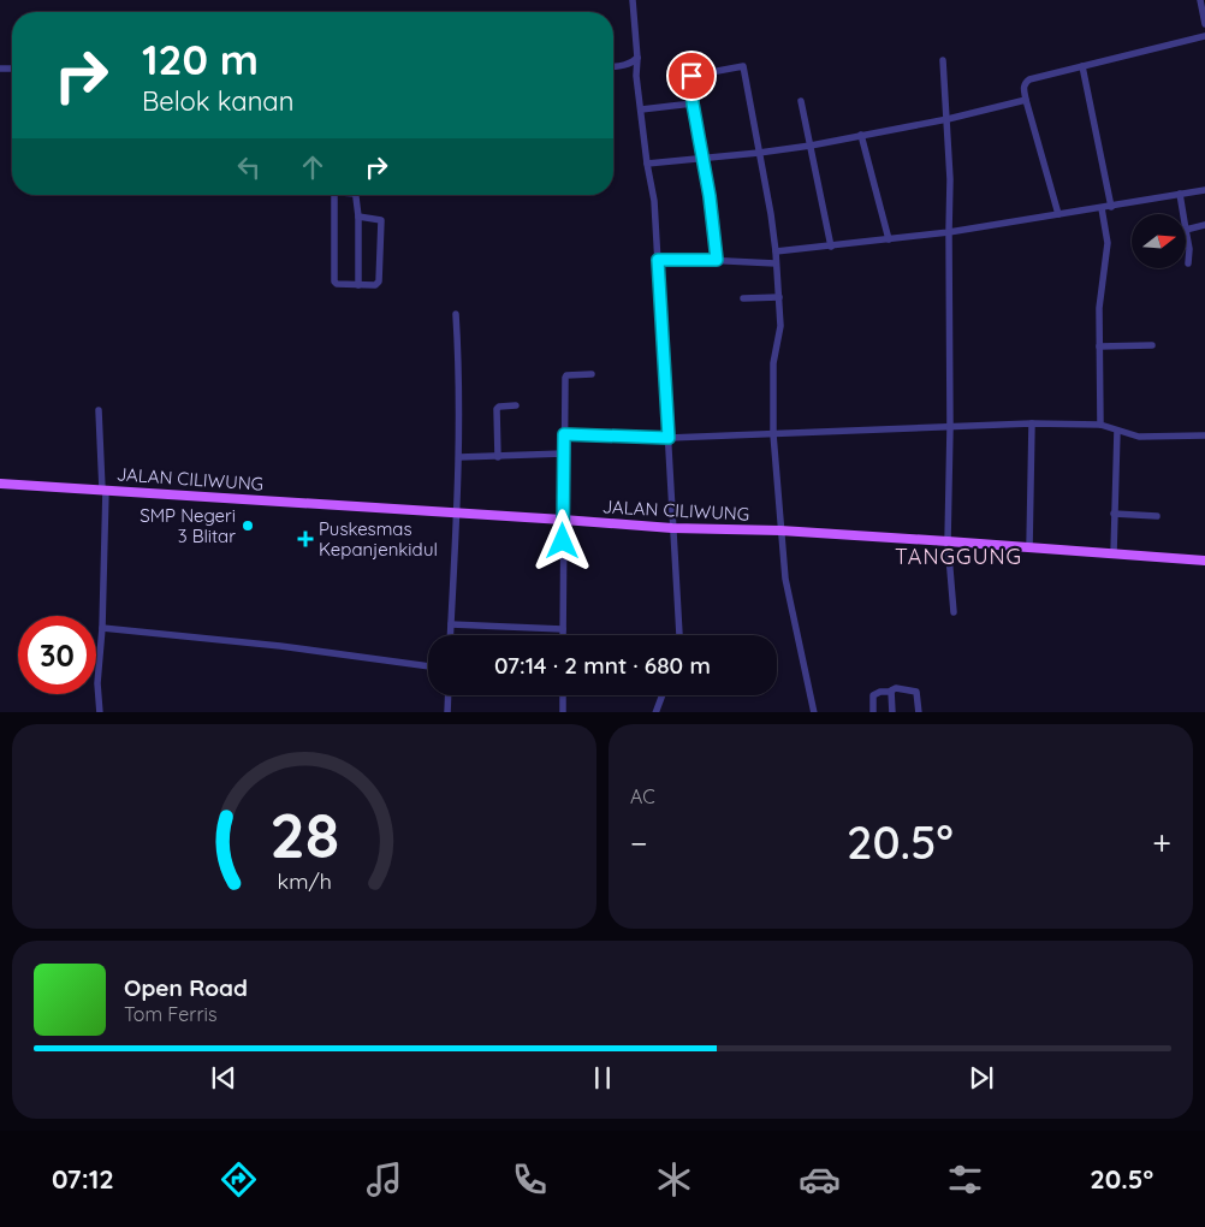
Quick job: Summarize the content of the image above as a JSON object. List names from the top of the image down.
{
  "streets": {
    "main road": ["JALAN CILIWUNG"]
  },
  "districts": ["TANGGUNG"],
  "places": {
    "other": ["SMP Negeri 3 Blitar"],
    "health": ["Puskesmas Kepanjenkidul"]
  },
  "north": "right",
  "page": {
    "turn": ["120 m", "Belok kanan"],
    "limit": "30",
    "trip": "07:14 · 2 mnt · 680 m",
    "tile": "AC",
    "heat": ["−", "20.5°", "+"],
    "song": ["Open Road", "Tom Ferris"],
    "tabs": ["07:12", "20.5°"],
    "gauge": ["28", "km/h"]
  }
}
